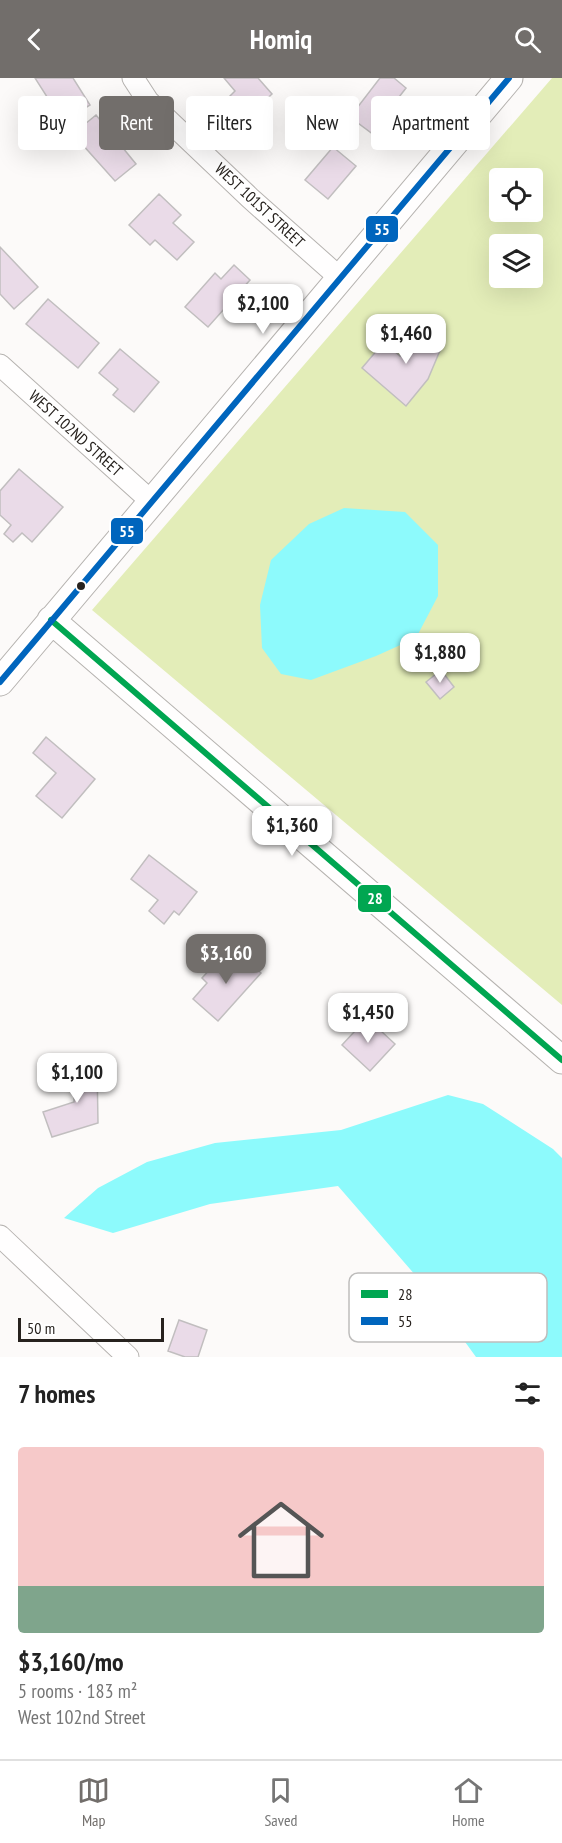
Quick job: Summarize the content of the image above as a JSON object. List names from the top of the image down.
{
  "streets": {
    "street": ["WEST 101ST STREET", "WEST 102ND STREET"]
  },
  "lines": ["transit line 55", "transit line 28"],
  "legend": ["28", "55"],
  "scale_bar": "50 m",
  "page": {
    "header": "Homiq",
    "chip": [
      "Buy",
      "Rent",
      "Filters",
      "New",
      "Apartment"
    ],
    "price": [
      "$2,100",
      "$1,460",
      "$1,880",
      "$1,360",
      "$3,160",
      "$1,450",
      "$1,100"
    ],
    "scale": "50 m",
    "heading": "7 homes",
    "list": [
      {
        "name": "$3,160/mo",
        "note": "5 rooms · 183 m² · West 102nd Street"
      }
    ],
    "tabs": ["Map", "Saved", "Home"]
  }
}
